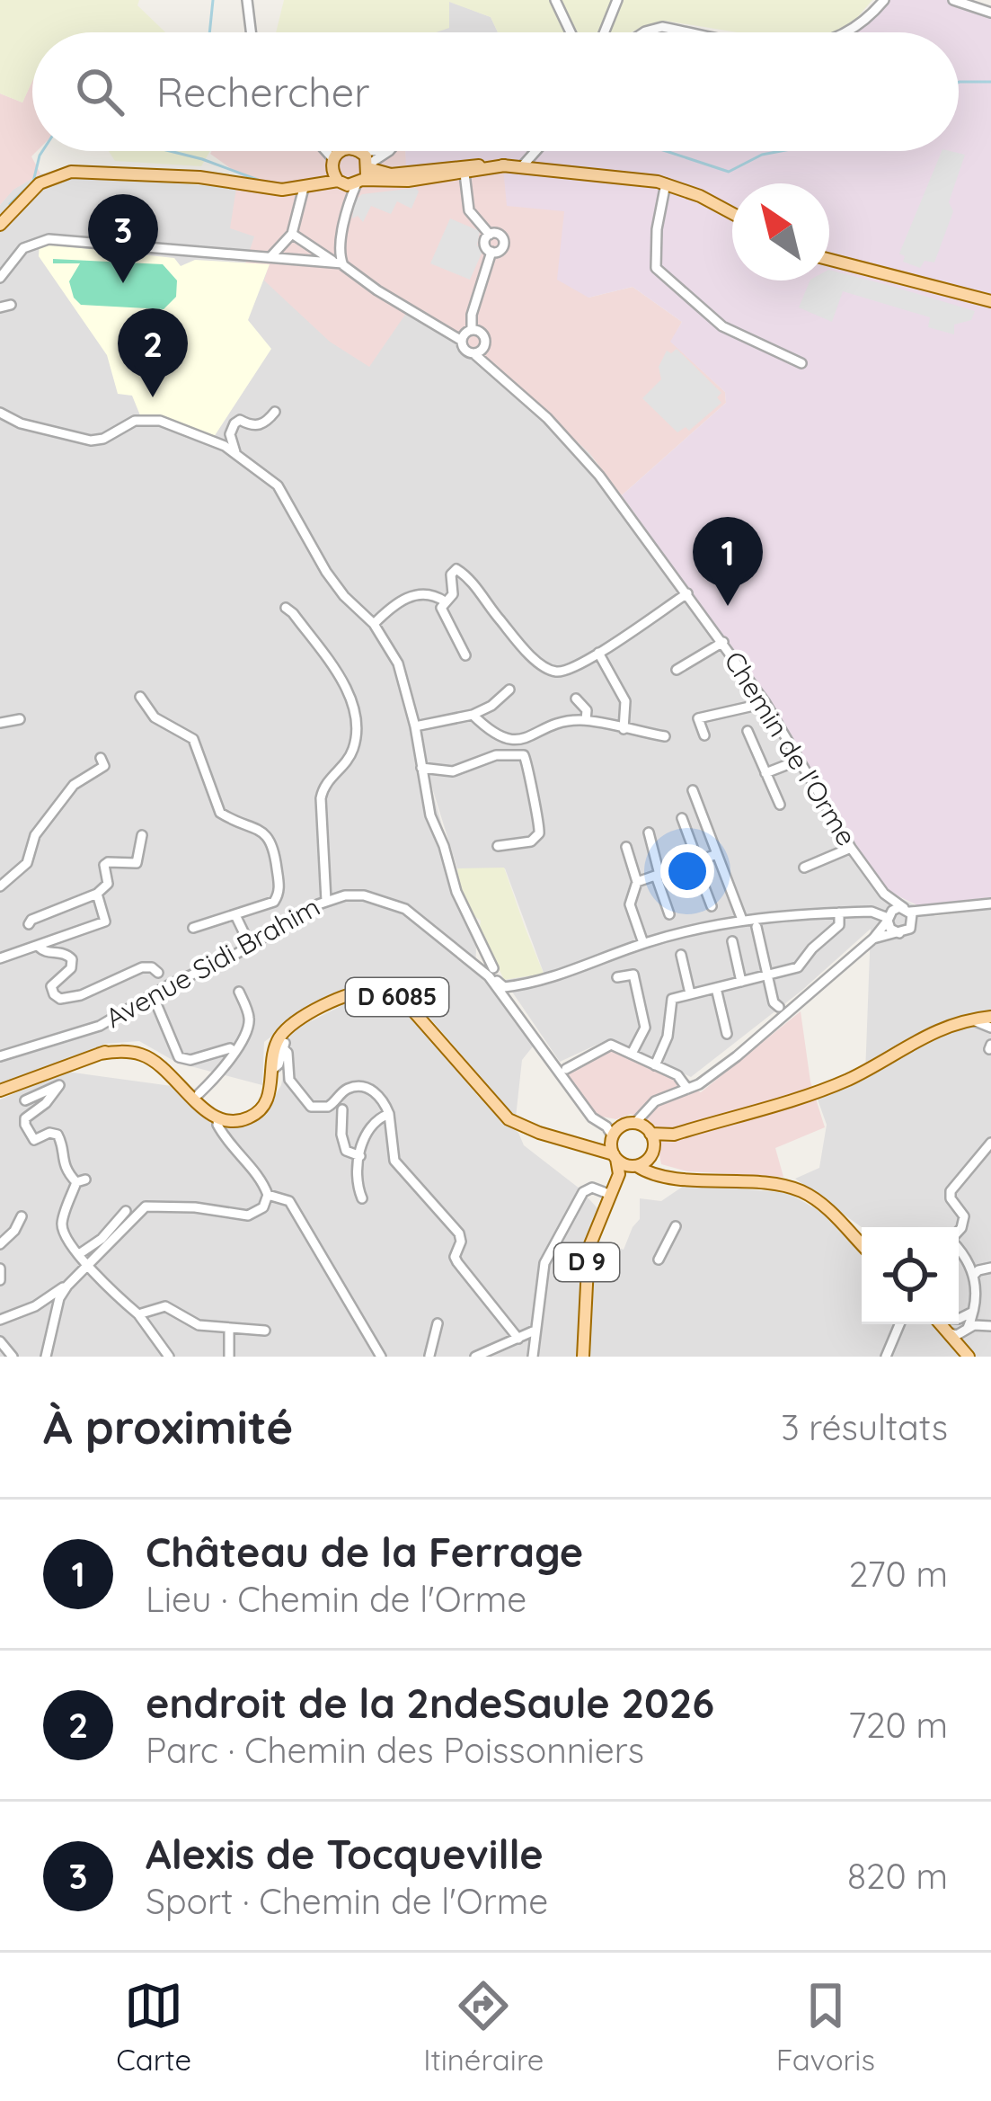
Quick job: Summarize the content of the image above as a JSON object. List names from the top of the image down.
{
  "streets": {
    "main road": ["D 6085", "D 9"],
    "street": ["Chemin de l'Orme", "Avenue Sidi Brahim"]
  },
  "crossings": [
    ["D 6085", "D 9"]
  ],
  "north": "top left",
  "page": {
    "search": "Rechercher",
    "pins": ["3", "2", "1"],
    "heading": ["À proximité", "3 résultats"],
    "list": [
      {
        "mark": "1",
        "name": "Château de la Ferrage",
        "note": "Lieu · Chemin de l'Orme",
        "value": "270 m"
      },
      {
        "mark": "2",
        "name": "endroit de la 2ndeSaule 2026",
        "note": "Parc · Chemin des Poissonniers",
        "value": "720 m"
      },
      {
        "mark": "3",
        "name": "Alexis de Tocqueville",
        "note": "Sport · Chemin de l'Orme",
        "value": "820 m"
      }
    ],
    "nav": ["Carte", "Itinéraire", "Favoris"]
  }
}
